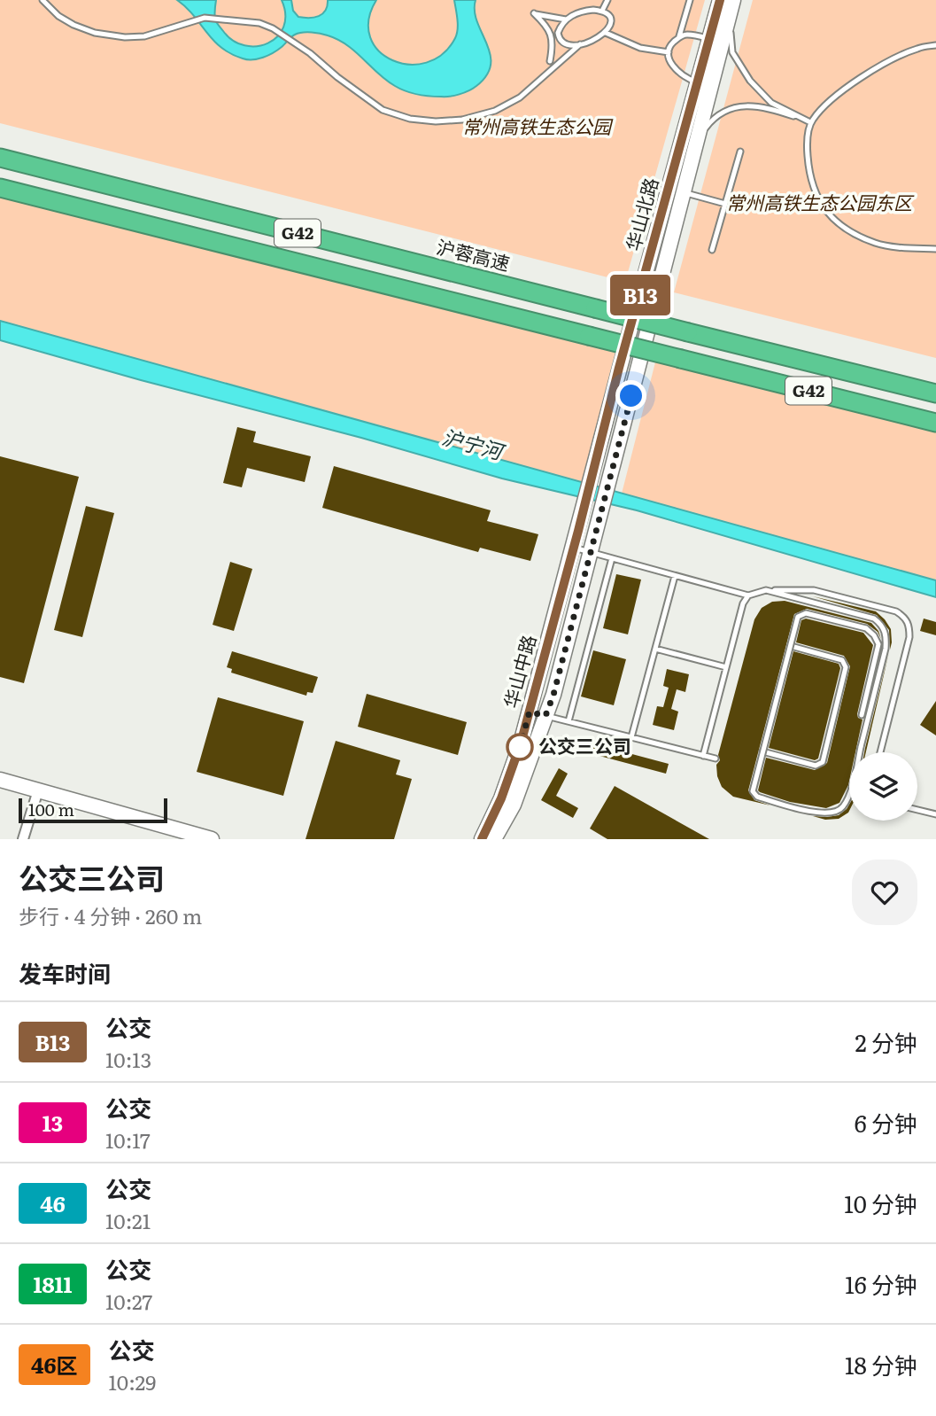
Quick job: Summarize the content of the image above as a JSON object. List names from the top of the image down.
{
  "streets": {
    "highway": ["G42", "沪蓉高速"],
    "main road": ["华山北路", "华山中路"]
  },
  "crossings": [
    ["华山北路", "华山中路"]
  ],
  "water": ["沪宁河"],
  "parks": ["常州高铁生态公园", "常州高铁生态公园东区"],
  "places": ["公交三公司"],
  "lines": ["bus line B13"],
  "scale_bar": "100 m",
  "page": {
    "on_map": "B13",
    "scale": "100 m",
    "heading": [
      ["公交三公司", "步行 · 4 分钟 · 260 m"],
      "发车时间"
    ],
    "list": [
      {
        "mark": "B13",
        "name": "公交",
        "note": "10:13",
        "value": "2 分钟"
      },
      {
        "mark": "13",
        "name": "公交",
        "note": "10:17",
        "value": "6 分钟"
      },
      {
        "mark": "46",
        "name": "公交",
        "note": "10:21",
        "value": "10 分钟"
      },
      {
        "mark": "1811",
        "name": "公交",
        "note": "10:27",
        "value": "16 分钟"
      },
      {
        "mark": "46区",
        "name": "公交",
        "note": "10:29",
        "value": "18 分钟"
      }
    ]
  }
}
